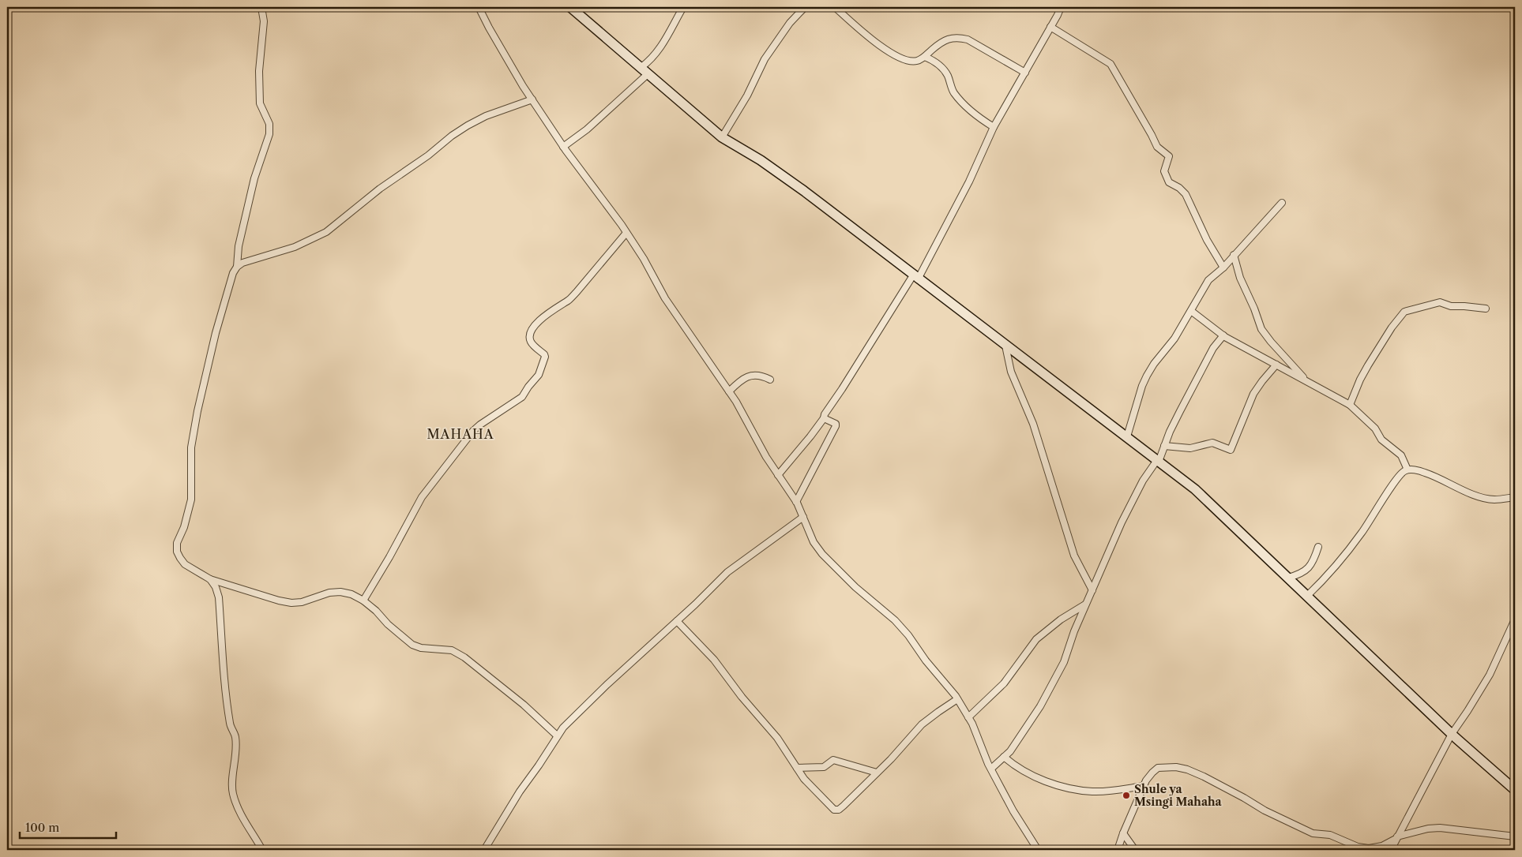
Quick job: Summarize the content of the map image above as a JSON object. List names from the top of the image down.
{
  "districts": ["MAHAHA"],
  "places": ["Shule ya Msingi Mahaha"],
  "scale_bar": "100 m"
}
